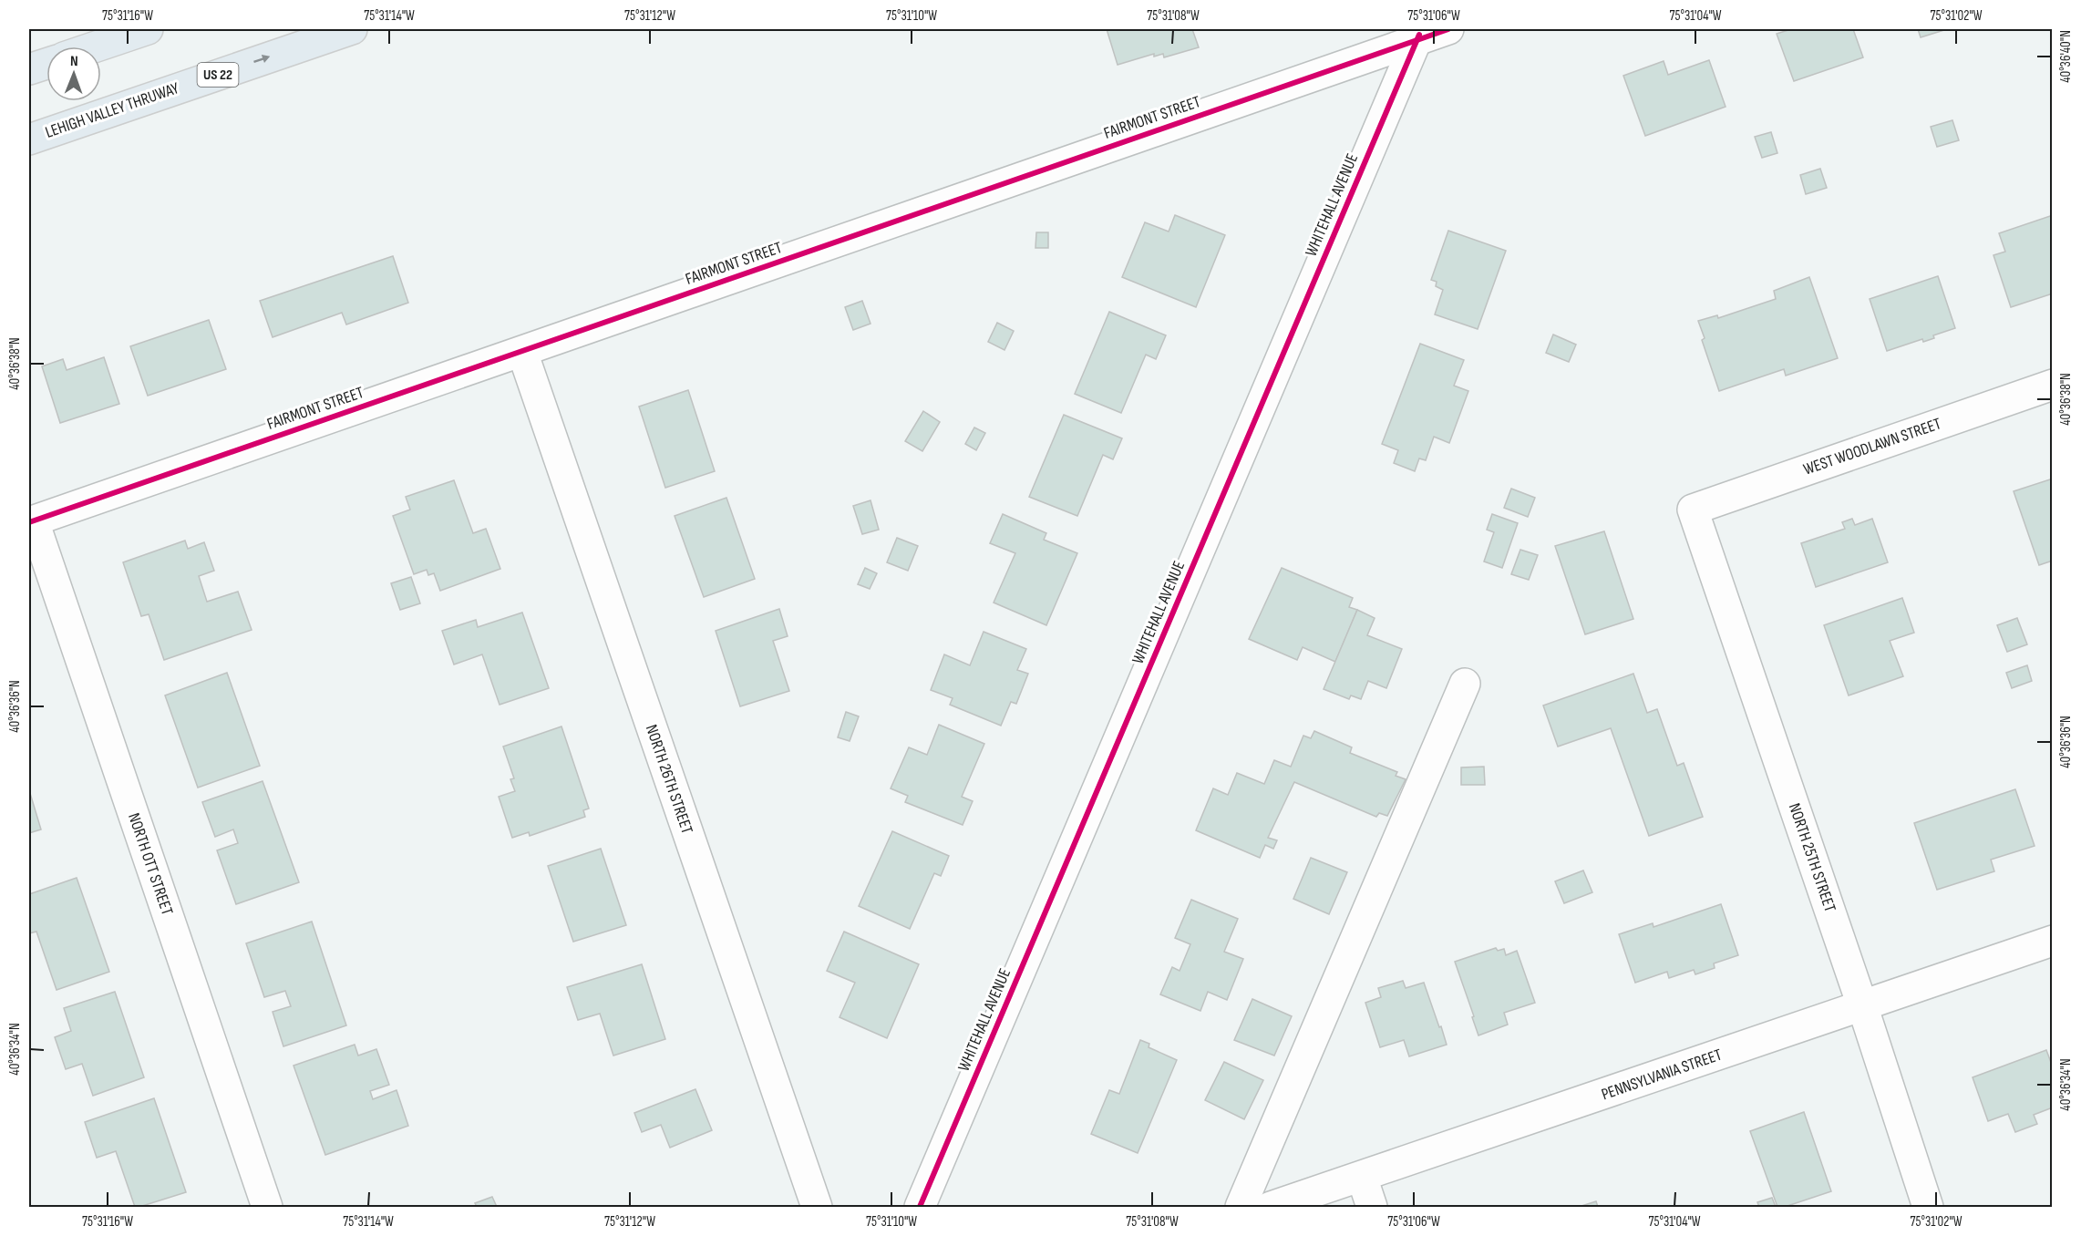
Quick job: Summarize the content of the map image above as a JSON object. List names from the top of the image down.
{
  "streets": {
    "highway": ["US 22", "LEHIGH VALLEY THRUWAY"],
    "street": [
      "FAIRMONT STREET",
      "WHITEHALL AVENUE",
      "WEST WOODLAWN STREET",
      "NORTH 26TH STREET",
      "NORTH 25TH STREET",
      "NORTH OTT STREET",
      "PENNSYLVANIA STREET"
    ]
  },
  "crossings": [
    ["FAIRMONT STREET", "WHITEHALL AVENUE"],
    ["FAIRMONT STREET", "NORTH 26TH STREET"],
    ["FAIRMONT STREET", "NORTH OTT STREET"],
    ["WEST WOODLAWN STREET", "NORTH 25TH STREET"],
    ["NORTH 25TH STREET", "PENNSYLVANIA STREET"]
  ],
  "one_way": ["LEHIGH VALLEY THRUWAY"],
  "north": "top",
  "coordinates": [
    "75°31'16\"W",
    "75°31'14\"W",
    "75°31'12\"W",
    "75°31'10\"W",
    "75°31'08\"W",
    "75°31'06\"W",
    "75°31'04\"W",
    "75°31'02\"W",
    "40°36'40\"N",
    "40°36'38\"N",
    "40°36'36\"N",
    "40°36'34\"N"
  ]
}
